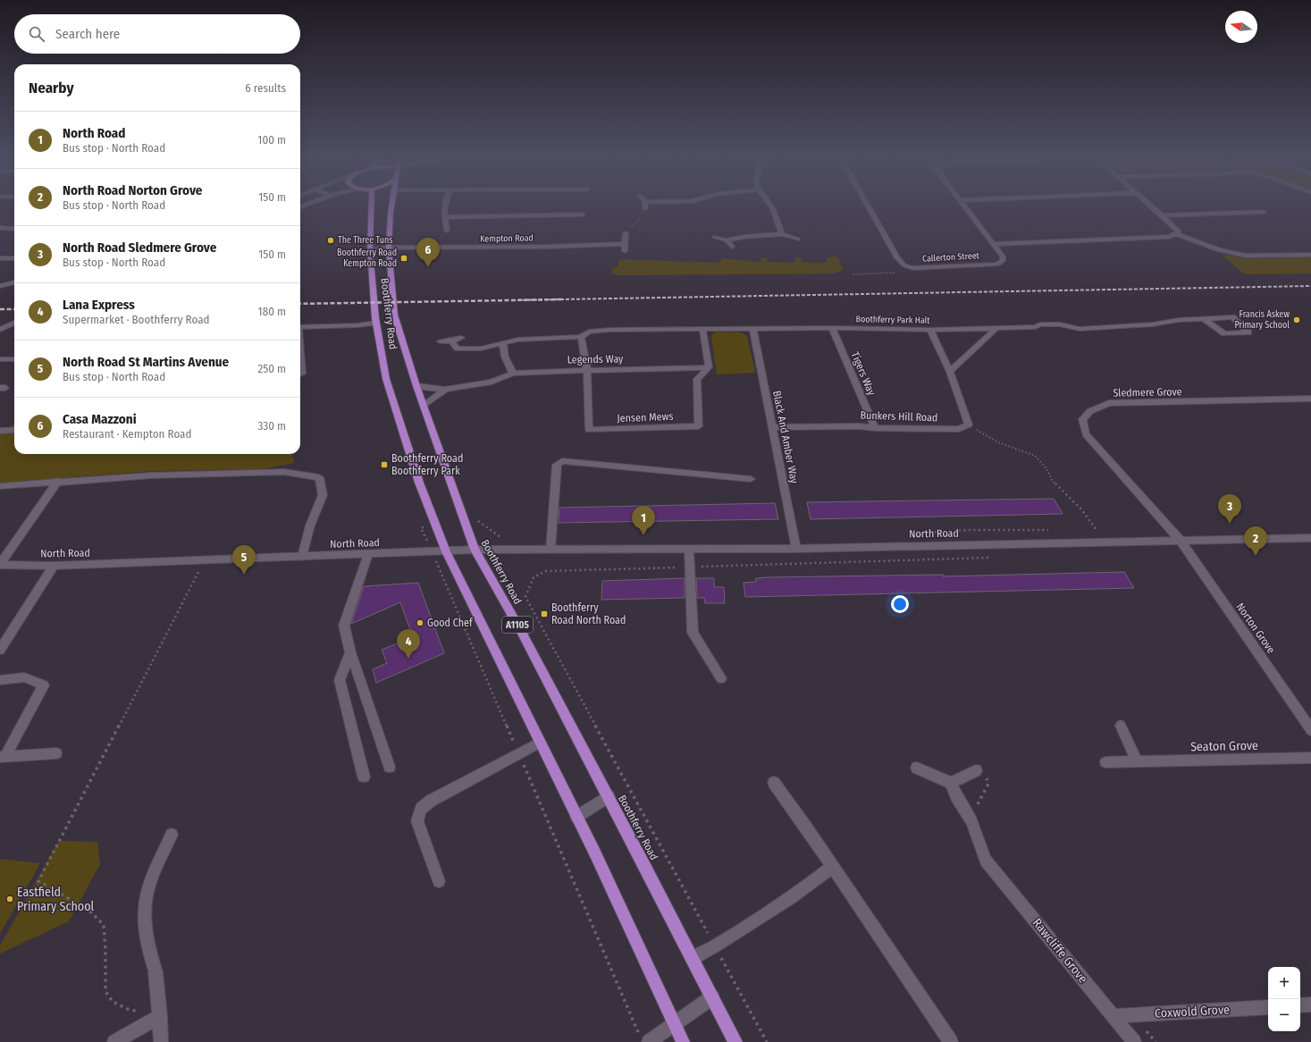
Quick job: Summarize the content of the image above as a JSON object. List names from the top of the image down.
{
  "streets": {
    "main road": ["Boothferry Road", "A1105"],
    "street": [
      "Kempton Road",
      "Callerton Street",
      "Boothferry Park Halt",
      "Legends Way",
      "Tigers Way",
      "Sledmere Grove",
      "Bunkers Hill Road",
      "Jensen Mews",
      "Black And Amber Way",
      "North Road",
      "Norton Grove",
      "Seaton Grove",
      "Rawcliffe Grove",
      "Coxwold Grove"
    ]
  },
  "crossings": [
    ["Kempton Road", "Boothferry Road"],
    ["Boothferry Road", "Legends Way"],
    ["Boothferry Road", "North Road"],
    ["Boothferry Park Halt", "Tigers Way"],
    ["Boothferry Park Halt", "Black And Amber Way"],
    ["Legends Way", "Jensen Mews"],
    ["Tigers Way", "Bunkers Hill Road"],
    ["Sledmere Grove", "North Road"],
    ["Sledmere Grove", "Norton Grove"],
    ["Bunkers Hill Road", "Black And Amber Way"],
    ["Black And Amber Way", "North Road"],
    ["North Road", "Norton Grove"],
    ["Rawcliffe Grove", "Coxwold Grove"]
  ],
  "places": {
    "other": [
      "The Three Tuns",
      "Francis Askew Primary School",
      "Good Chef",
      "Eastfield Primary School"
    ],
    "transit": ["Boothferry Road Kempton Road", "Boothferry Road Boothferry Park", "Boothferry Road North Road"]
  },
  "north": "left",
  "page": {
    "search": "Search here",
    "heading": ["Nearby", "6 results"],
    "list": [
      {
        "mark": "1",
        "name": "North Road",
        "note": "Bus stop · North Road",
        "value": "100 m"
      },
      {
        "mark": "2",
        "name": "North Road Norton Grove",
        "note": "Bus stop · North Road",
        "value": "150 m"
      },
      {
        "mark": "3",
        "name": "North Road Sledmere Grove",
        "note": "Bus stop · North Road",
        "value": "150 m"
      },
      {
        "mark": "4",
        "name": "Lana Express",
        "note": "Supermarket · Boothferry Road",
        "value": "180 m"
      },
      {
        "mark": "5",
        "name": "North Road St Martins Avenue",
        "note": "Bus stop · North Road",
        "value": "250 m"
      },
      {
        "mark": "6",
        "name": "Casa Mazzoni",
        "note": "Restaurant · Kempton Road",
        "value": "330 m"
      }
    ],
    "pins": [
      "6",
      "3",
      "1",
      "2",
      "5",
      "4"
    ],
    "map_buttons": ["+", "−"]
  }
}
